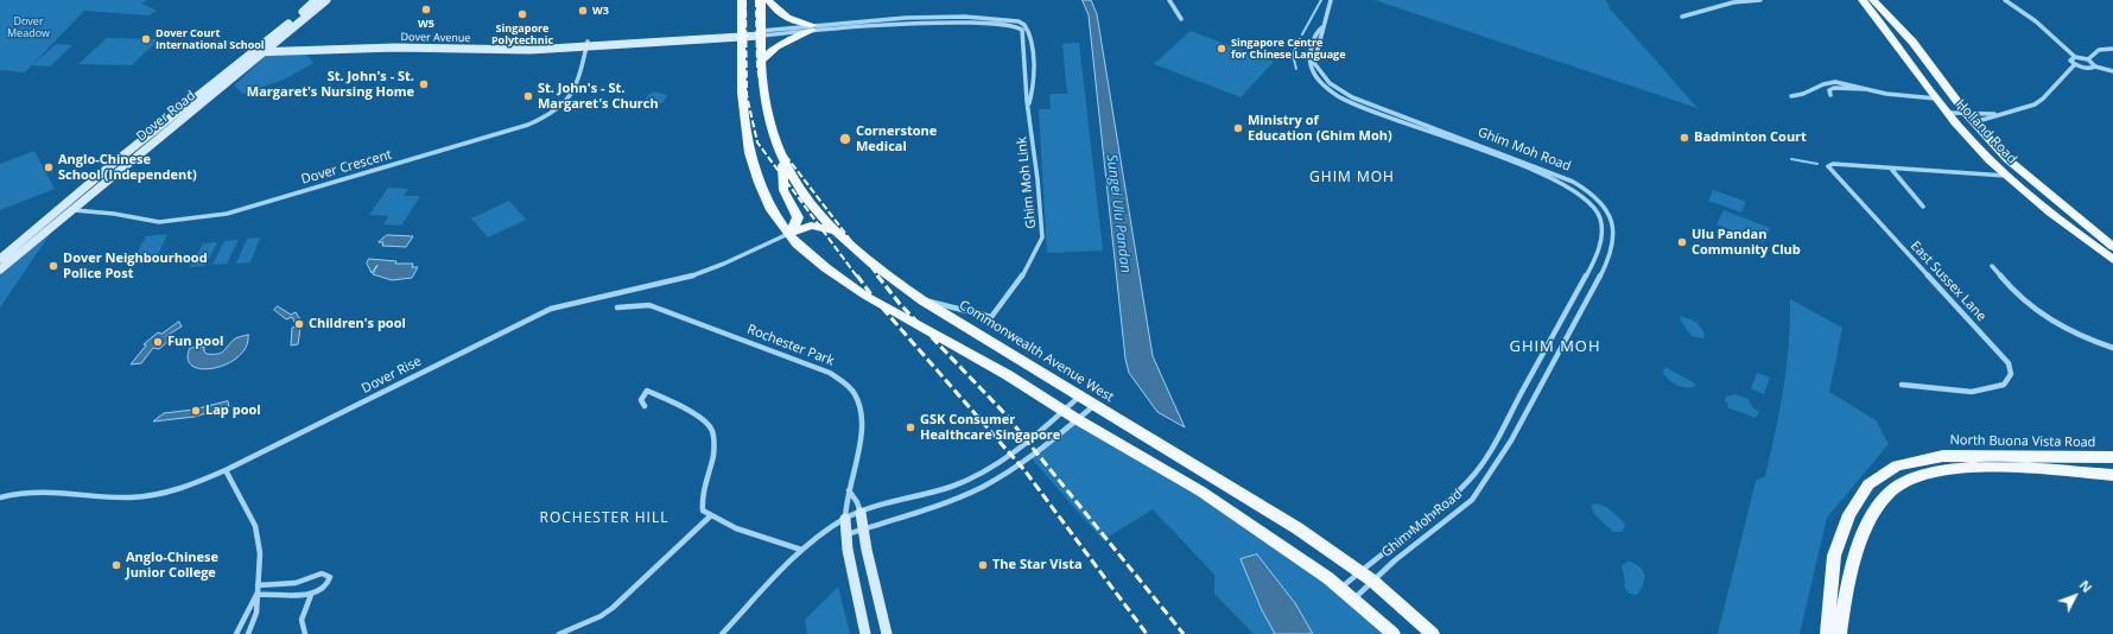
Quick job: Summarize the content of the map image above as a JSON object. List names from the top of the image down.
{
  "streets": {
    "main road": ["Holland Road", "Commonwealth Avenue West", "North Buona Vista Road"],
    "street": [
      "Dover Avenue",
      "Dover Road",
      "Ghim Moh Road",
      "Dover Crescent",
      "Ghim Moh Link",
      "East Sussex Lane",
      "Rochester Park",
      "Dover Rise"
    ]
  },
  "crossings": [
    ["Dover Avenue", "Dover Road"],
    ["Dover Avenue", "Dover Crescent"],
    ["Dover Avenue", "Ghim Moh Link"],
    ["Dover Avenue", "Commonwealth Avenue West"],
    ["Dover Road", "Dover Crescent"],
    ["Holland Road", "East Sussex Lane"],
    ["Ghim Moh Road", "Commonwealth Avenue West"],
    ["Ghim Moh Link", "Commonwealth Avenue West"]
  ],
  "districts": ["GHIM MOH", "GHIM MOH", "ROCHESTER HILL"],
  "water": ["Sungei Ulu Pandan"],
  "parks": ["Dover Meadow"],
  "places": [
    "W5",
    "W3",
    "Singapore Polytechnic",
    "Dover Court International School",
    "Singapore Centre for Chinese Language",
    "St. John's - St. Margaret's Nursing Home",
    "St. John's - St. Margaret's Church",
    "Ministry of Education (Ghim Moh)",
    "Badminton Court",
    "Cornerstone Medical",
    "Anglo-Chinese School (Independent)",
    "Ulu Pandan Community Club",
    "Dover Neighbourhood Police Post",
    "Children's pool",
    "Fun pool",
    "Lap pool",
    "GSK Consumer Healthcare Singapore",
    "Anglo-Chinese Junior College",
    "The Star Vista"
  ],
  "north": "top right"
}
